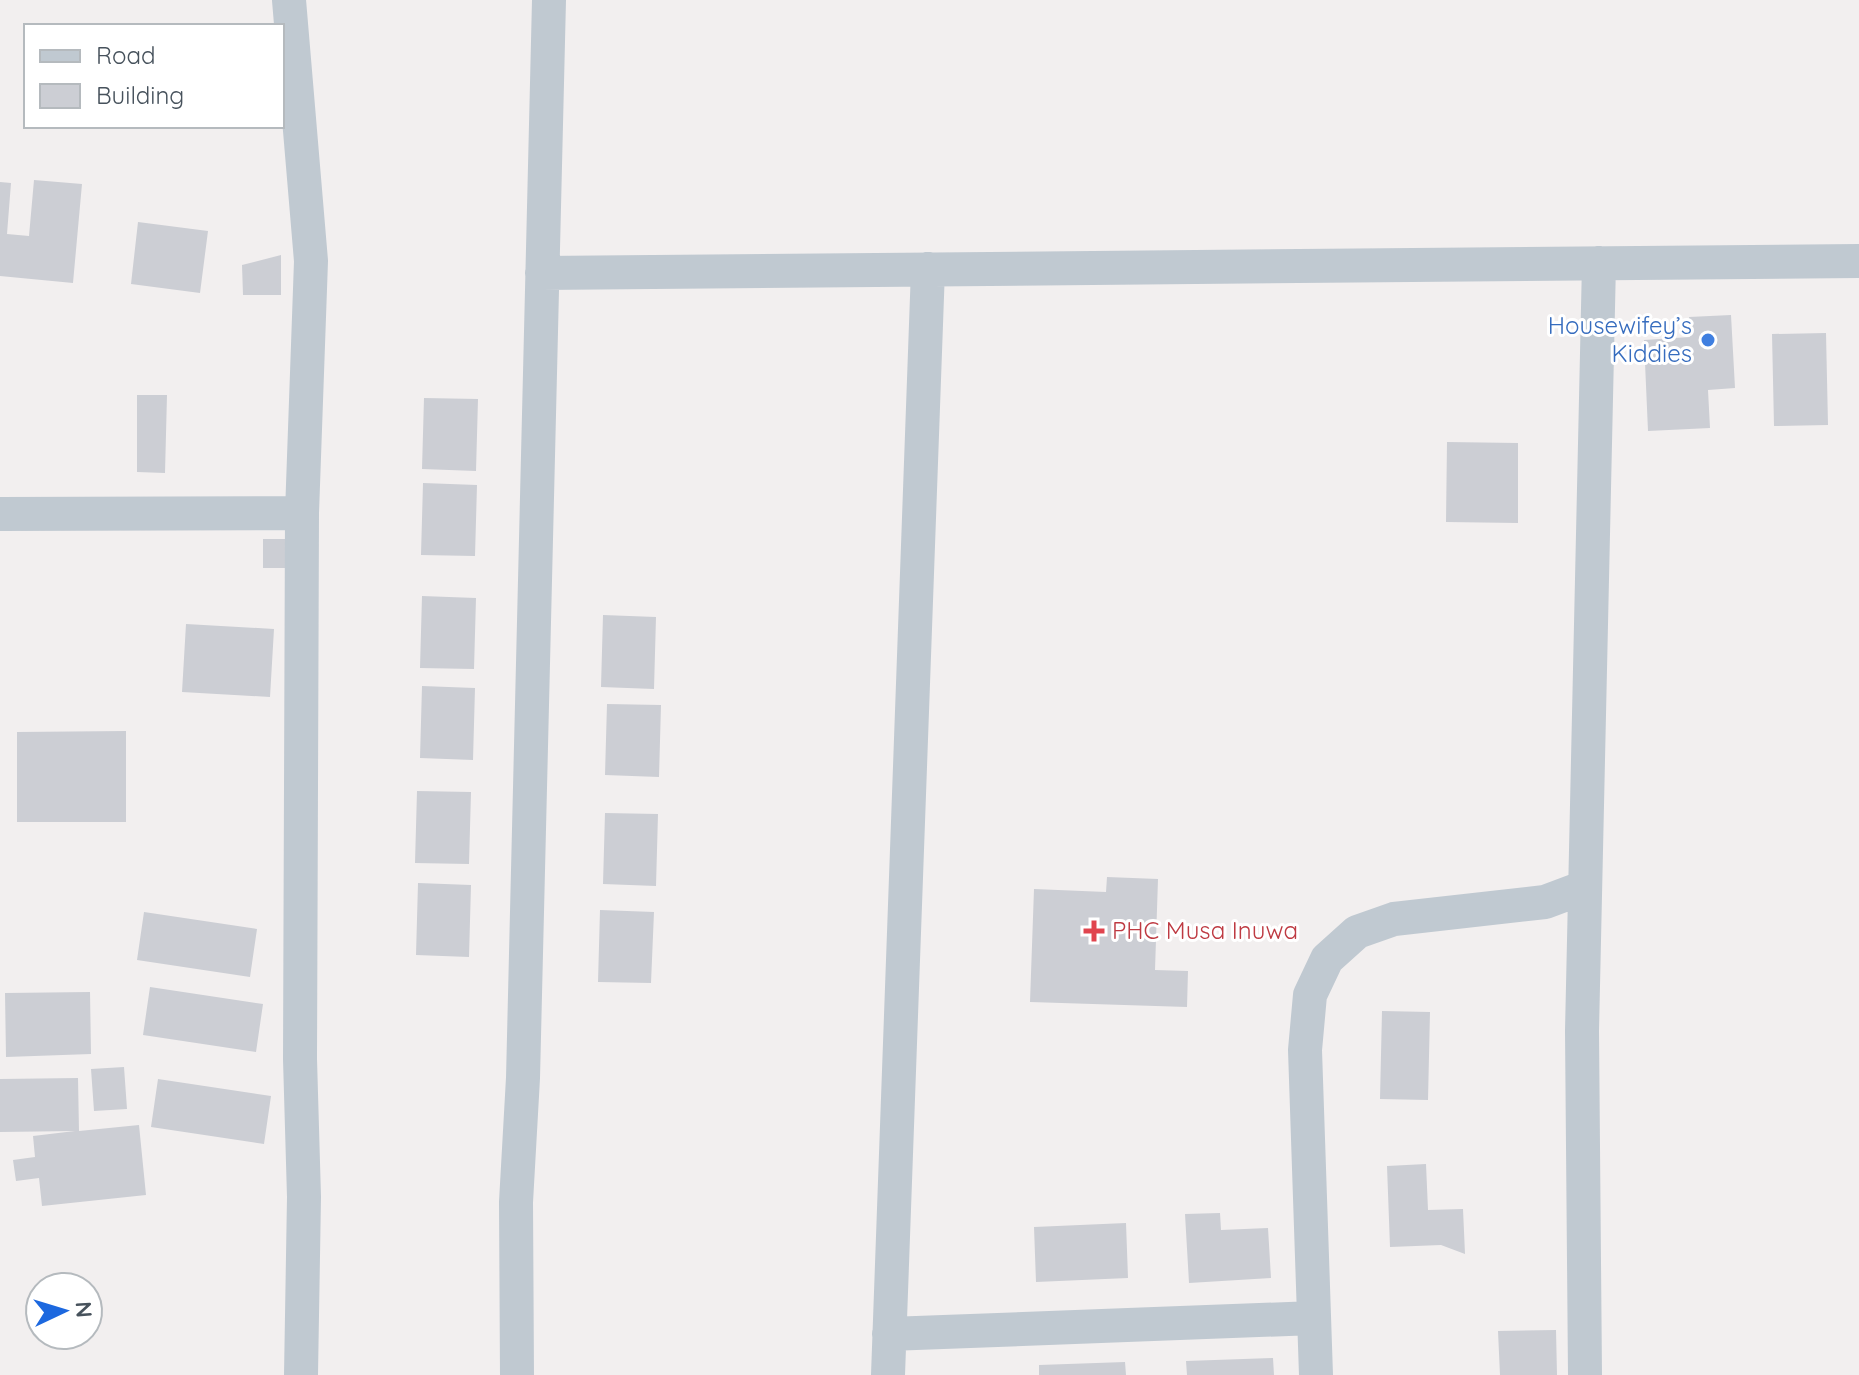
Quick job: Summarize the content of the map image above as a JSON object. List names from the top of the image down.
{
  "places": {
    "other": ["Housewifey’s Kiddies"],
    "health": ["PHC Musa Inuwa"]
  },
  "legend": ["Road", "Building"],
  "north": "right"
}
